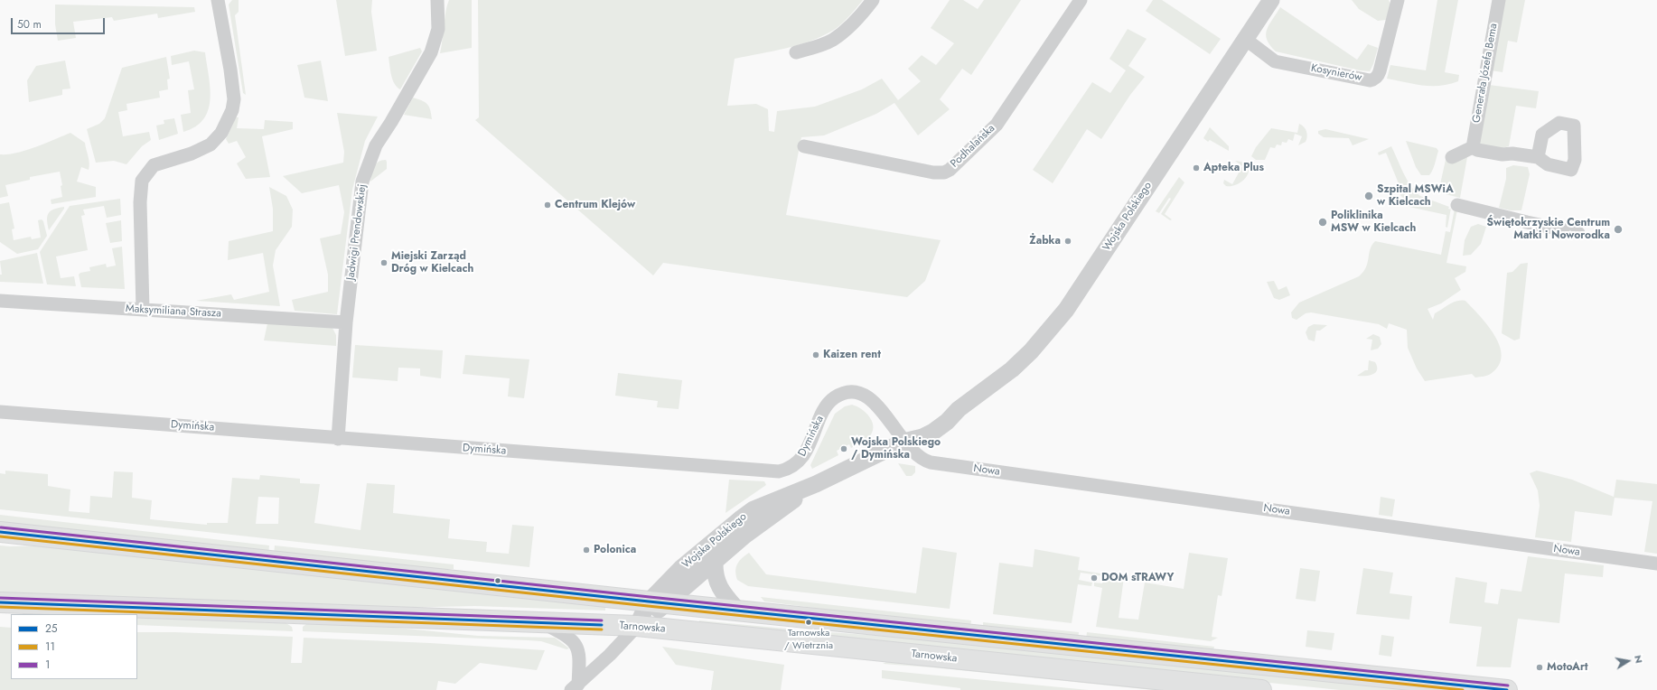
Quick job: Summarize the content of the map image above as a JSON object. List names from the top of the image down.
{
  "streets": {
    "main road": ["Tarnowska"],
    "street": [
      "Kosynierów",
      "Generała Józefa Bema",
      "Podhalańska",
      "Wojska Polskiego",
      "Jadwigi Prendowskiej",
      "Maksymiliana Strasza",
      "Dymińska",
      "Nowa"
    ]
  },
  "crossings": [
    ["Kosynierów", "Wojska Polskiego"],
    ["Wojska Polskiego", "Dymińska"],
    ["Wojska Polskiego", "Nowa"],
    ["Wojska Polskiego", "Tarnowska"],
    ["Jadwigi Prendowskiej", "Maksymiliana Strasza"],
    ["Jadwigi Prendowskiej", "Dymińska"],
    ["Dymińska", "Nowa"]
  ],
  "places": [
    "Apteka Plus",
    "Szpital MSWiA w Kielcach",
    "Centrum Klejów",
    "Poliklinika MSW w Kielcach",
    "Świętokrzyskie Centrum Matki i Noworodka",
    "Żabka",
    "Miejski Zarząd Dróg w Kielcach",
    "Kaizen rent",
    "Wojska Polskiego / Dymińska",
    "Polonica",
    "DOM sTRAWY",
    "Tarnowska / Wietrznia",
    "MotoArt"
  ],
  "lines": ["transit line 1", "transit line 25", "transit line 11"],
  "legend": ["25", "11", "1"],
  "scale_bar": "50 m",
  "north": "right"
}
